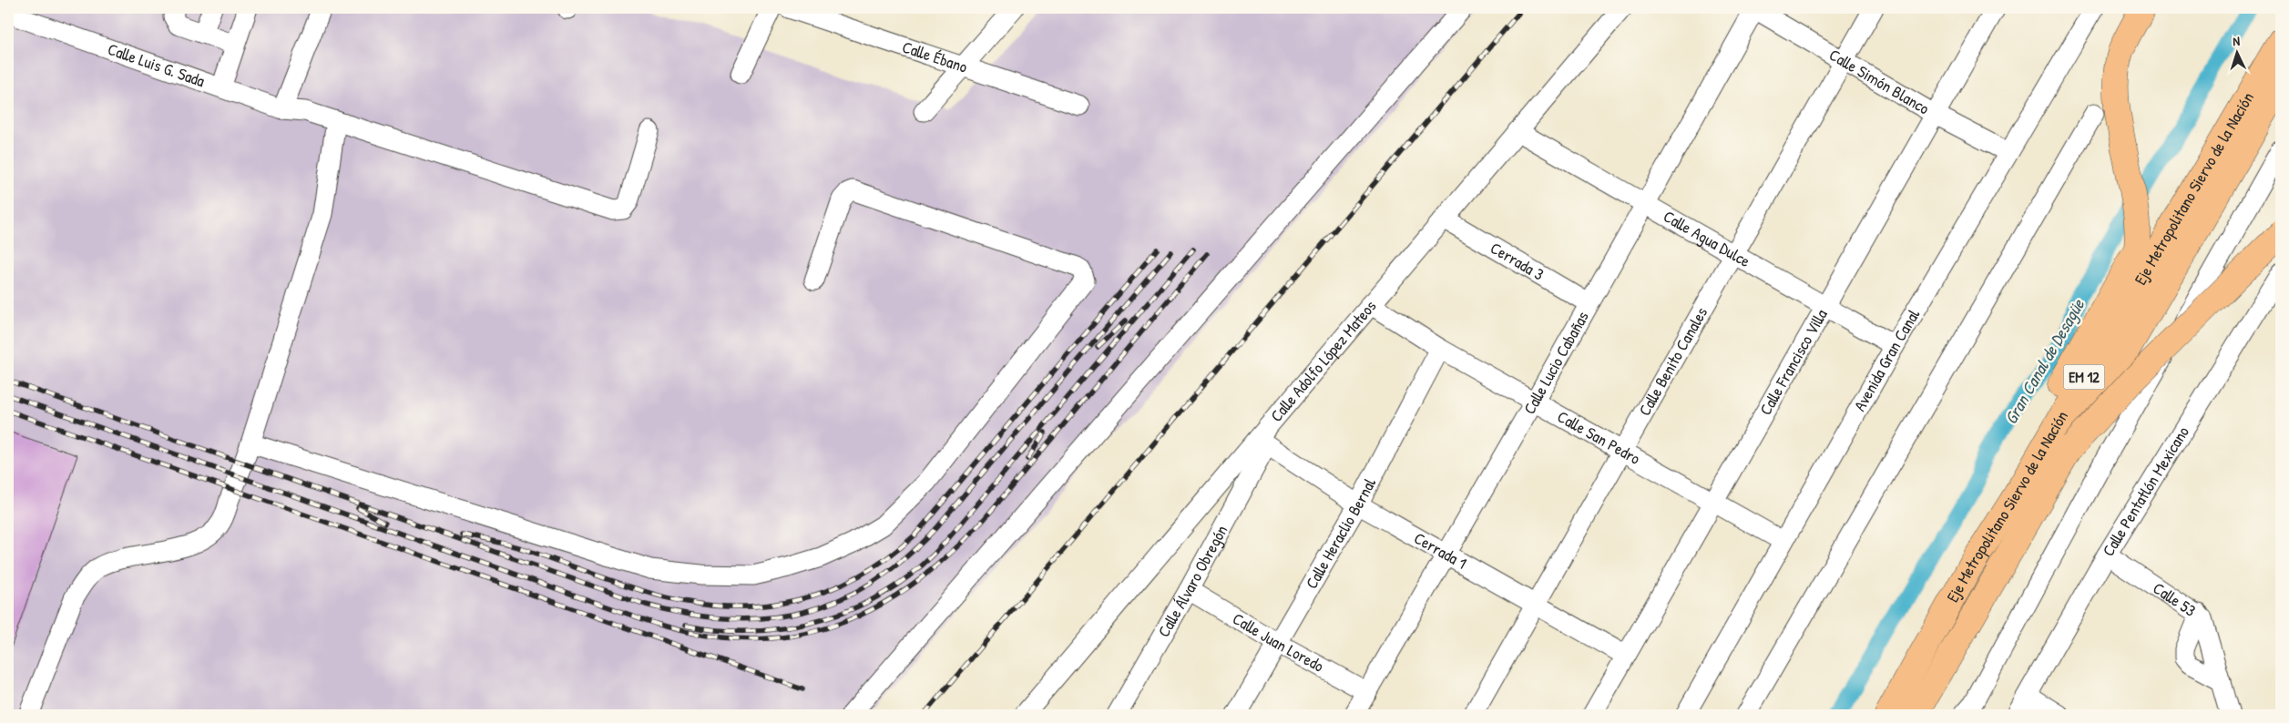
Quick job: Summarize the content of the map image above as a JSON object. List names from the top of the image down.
{
  "streets": {
    "highway": ["Eje Metropolitano Siervo de la Nación", "EM 12"],
    "street": [
      "Calle Ébano",
      "Calle Luis G. Sada",
      "Calle Simón Blanco",
      "Calle Agua Dulce",
      "Cerrada 3",
      "Avenida Gran Canal",
      "Calle Adolfo López Mateos",
      "Calle Benito Canales",
      "Calle Francisco Villa",
      "Calle Lucio Cabañas",
      "Calle San Pedro",
      "Calle Pentatlón Mexicano",
      "Calle Heraclio Bernal",
      "Cerrada 1",
      "Calle Álvaro Obregón",
      "Calle 53",
      "Calle Juan Loredo"
    ]
  },
  "crossings": [
    ["Calle Simón Blanco", "Avenida Gran Canal"],
    ["Calle Simón Blanco", "Calle Benito Canales"],
    ["Calle Simón Blanco", "Calle Francisco Villa"],
    ["Calle Simón Blanco", "Calle Lucio Cabañas"],
    ["Calle Agua Dulce", "Avenida Gran Canal"],
    ["Calle Agua Dulce", "Calle Adolfo López Mateos"],
    ["Calle Agua Dulce", "Calle Benito Canales"],
    ["Calle Agua Dulce", "Calle Francisco Villa"],
    ["Calle Agua Dulce", "Calle Lucio Cabañas"],
    ["Cerrada 3", "Calle Adolfo López Mateos"],
    ["Cerrada 3", "Calle Lucio Cabañas"],
    ["Avenida Gran Canal", "Calle San Pedro"],
    ["Calle Adolfo López Mateos", "Calle San Pedro"],
    ["Calle Adolfo López Mateos", "Cerrada 1"],
    ["Calle Adolfo López Mateos", "Calle Álvaro Obregón"],
    ["Calle Benito Canales", "Calle San Pedro"],
    ["Calle Benito Canales", "Cerrada 1"],
    ["Calle Francisco Villa", "Calle San Pedro"],
    ["Calle Francisco Villa", "Cerrada 1"],
    ["Calle Lucio Cabañas", "Calle San Pedro"],
    ["Calle Lucio Cabañas", "Cerrada 1"],
    ["Calle Lucio Cabañas", "Calle Juan Loredo"],
    ["Calle San Pedro", "Calle Heraclio Bernal"],
    ["Calle Pentatlón Mexicano", "Calle 53"],
    ["Calle Heraclio Bernal", "Cerrada 1"],
    ["Calle Heraclio Bernal", "Calle Juan Loredo"],
    ["Cerrada 1", "Calle Álvaro Obregón"],
    ["Calle Álvaro Obregón", "Calle Juan Loredo"]
  ],
  "water": ["Gran Canal de Desagüe"],
  "north": "top"
}
